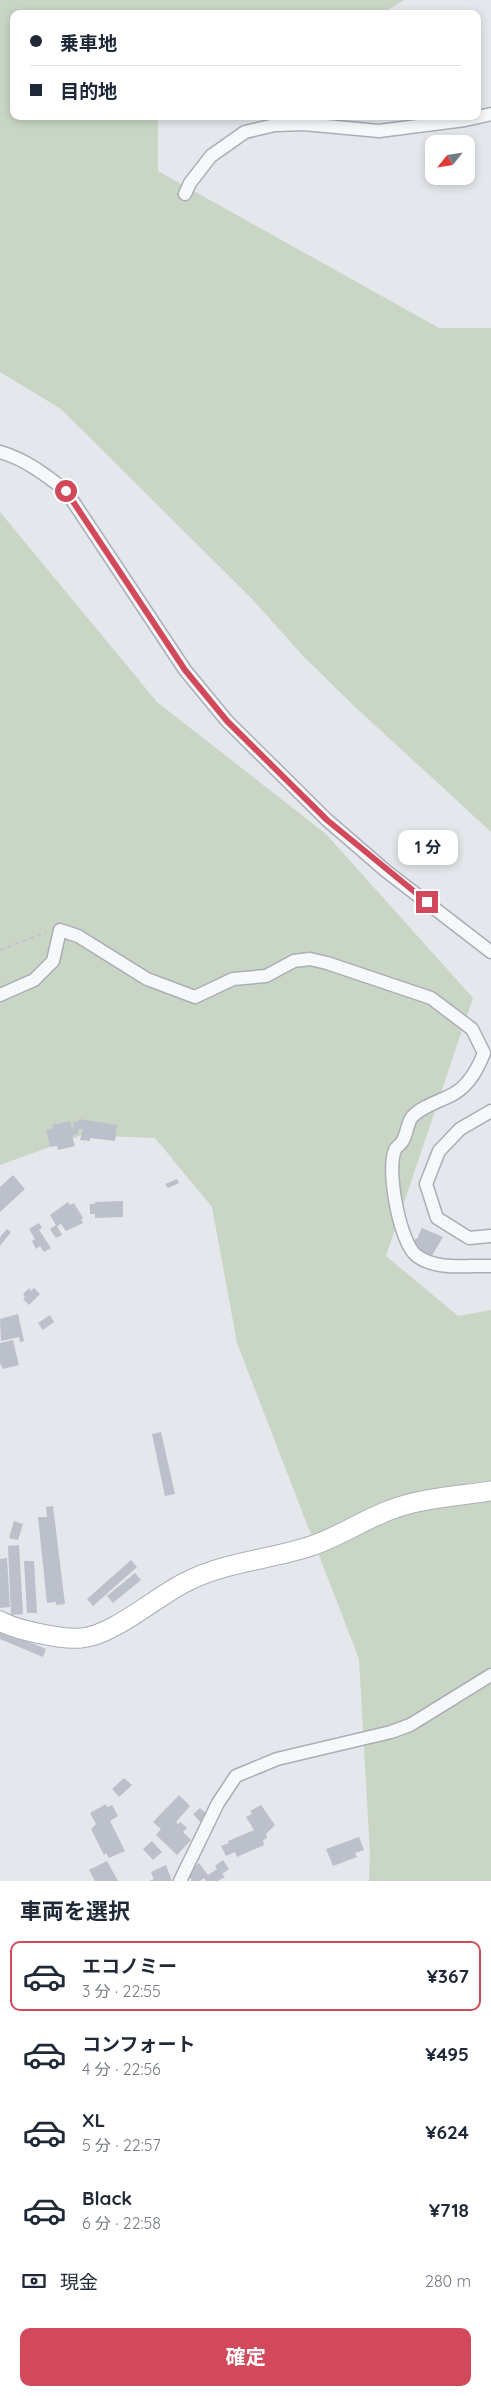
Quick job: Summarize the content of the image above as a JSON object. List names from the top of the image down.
{
  "north": "bottom left",
  "page": {
    "banner": ["乗車地", "目的地"],
    "bubble": "1 分",
    "heading": "車両を選択",
    "list": [
      {
        "name": "エコノミー",
        "note": "3 分 · 22:55",
        "value": "¥367"
      },
      {
        "name": "コンフォート",
        "note": "4 分 · 22:56",
        "value": "¥495"
      },
      {
        "name": "XL",
        "note": "5 分 · 22:57",
        "value": "¥624"
      },
      {
        "name": "Black",
        "note": "6 分 · 22:58",
        "value": "¥718"
      }
    ],
    "pay": ["現金", "280 m"],
    "buttons": "確定"
  }
}
